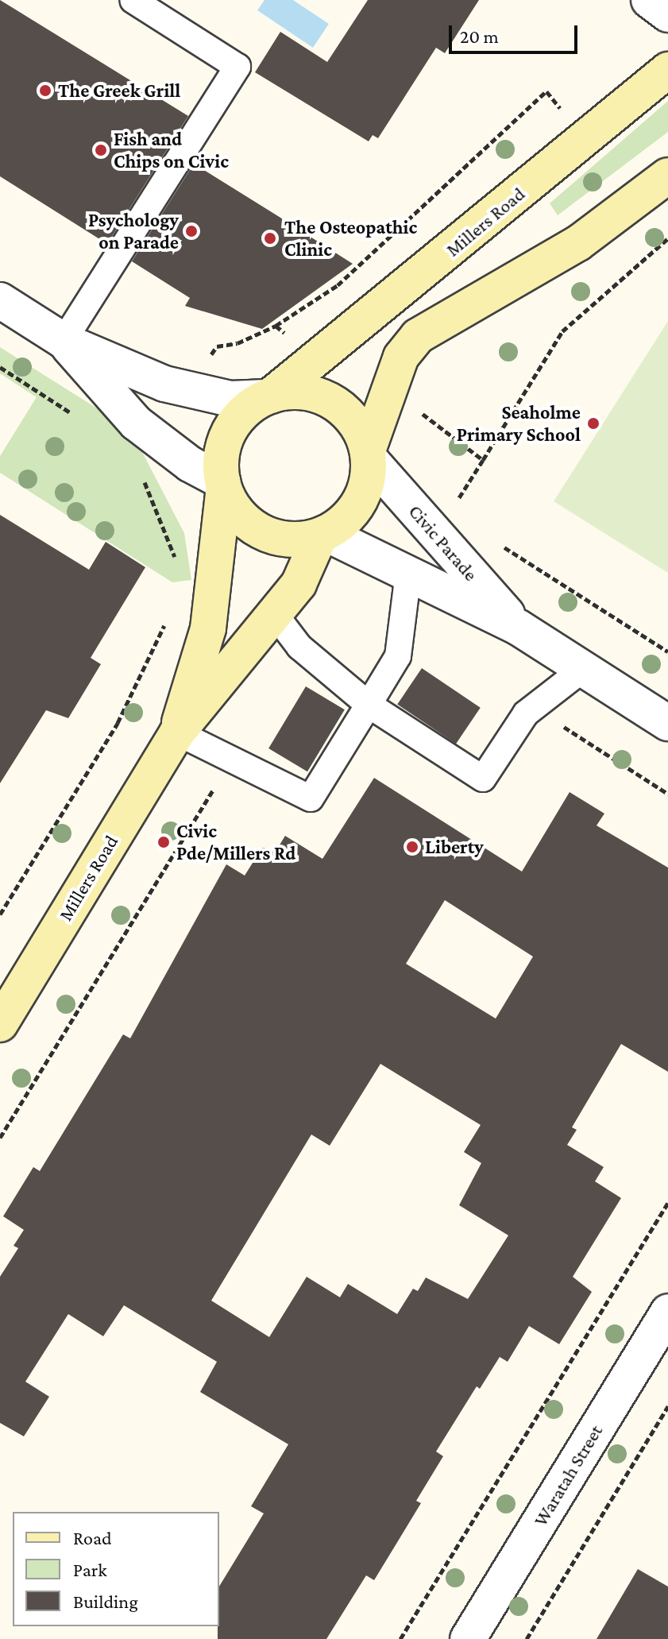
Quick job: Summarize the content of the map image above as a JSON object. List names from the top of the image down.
{
  "streets": {
    "main road": ["Millers Road"],
    "street": ["Civic Parade", "Waratah Street"]
  },
  "crossings": [
    ["Millers Road", "Civic Parade"]
  ],
  "places": [
    "The Greek Grill",
    "Fish and Chips on Civic",
    "Psychology on Parade",
    "The Osteopathic Clinic",
    "Seaholme Primary School",
    "Civic Pde/Millers Rd",
    "Liberty"
  ],
  "legend": ["Road", "Park", "Building"],
  "scale_bar": "20 m"
}
